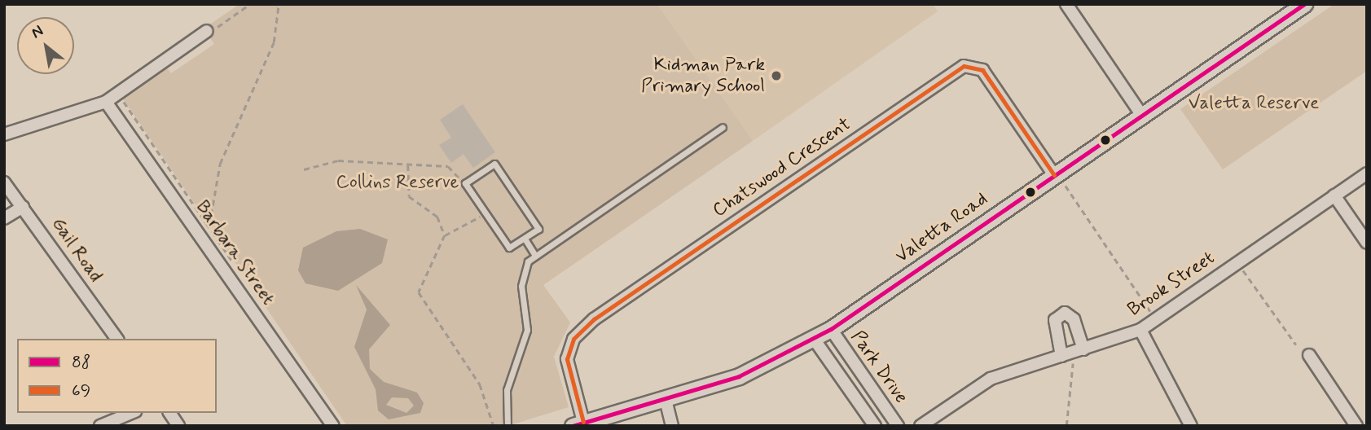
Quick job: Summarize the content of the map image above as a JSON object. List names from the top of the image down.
{
  "streets": {
    "street": [
      "Chatswood Crescent",
      "Valetta Road",
      "Gail Road",
      "Barbara Street",
      "Brook Street",
      "Park Drive"
    ]
  },
  "crossings": [
    ["Chatswood Crescent", "Valetta Road"],
    ["Valetta Road", "Park Drive"]
  ],
  "parks": ["Valetta Reserve", "Collins Reserve"],
  "places": ["Kidman Park Primary School"],
  "lines": ["transit line 88", "transit line 69"],
  "legend": ["88", "69"],
  "north": "top left"
}
